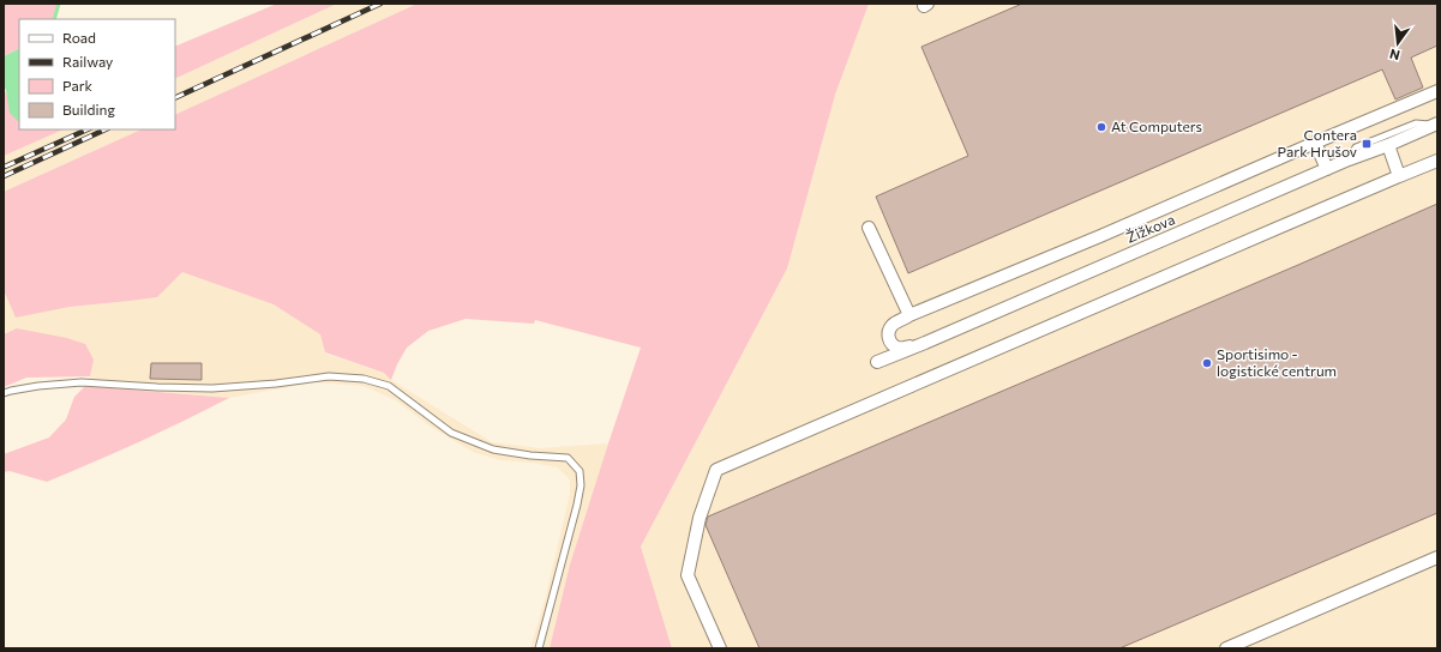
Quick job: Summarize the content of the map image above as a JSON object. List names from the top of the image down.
{
  "streets": {
    "street": ["Žižkova"]
  },
  "places": {
    "other": ["At Computers", "Sportisimo - logistické centrum"],
    "transit": ["Contera Park Hrušov"]
  },
  "legend": [
    "Road",
    "Railway",
    "Park",
    "Building"
  ],
  "north": "bottom"
}
